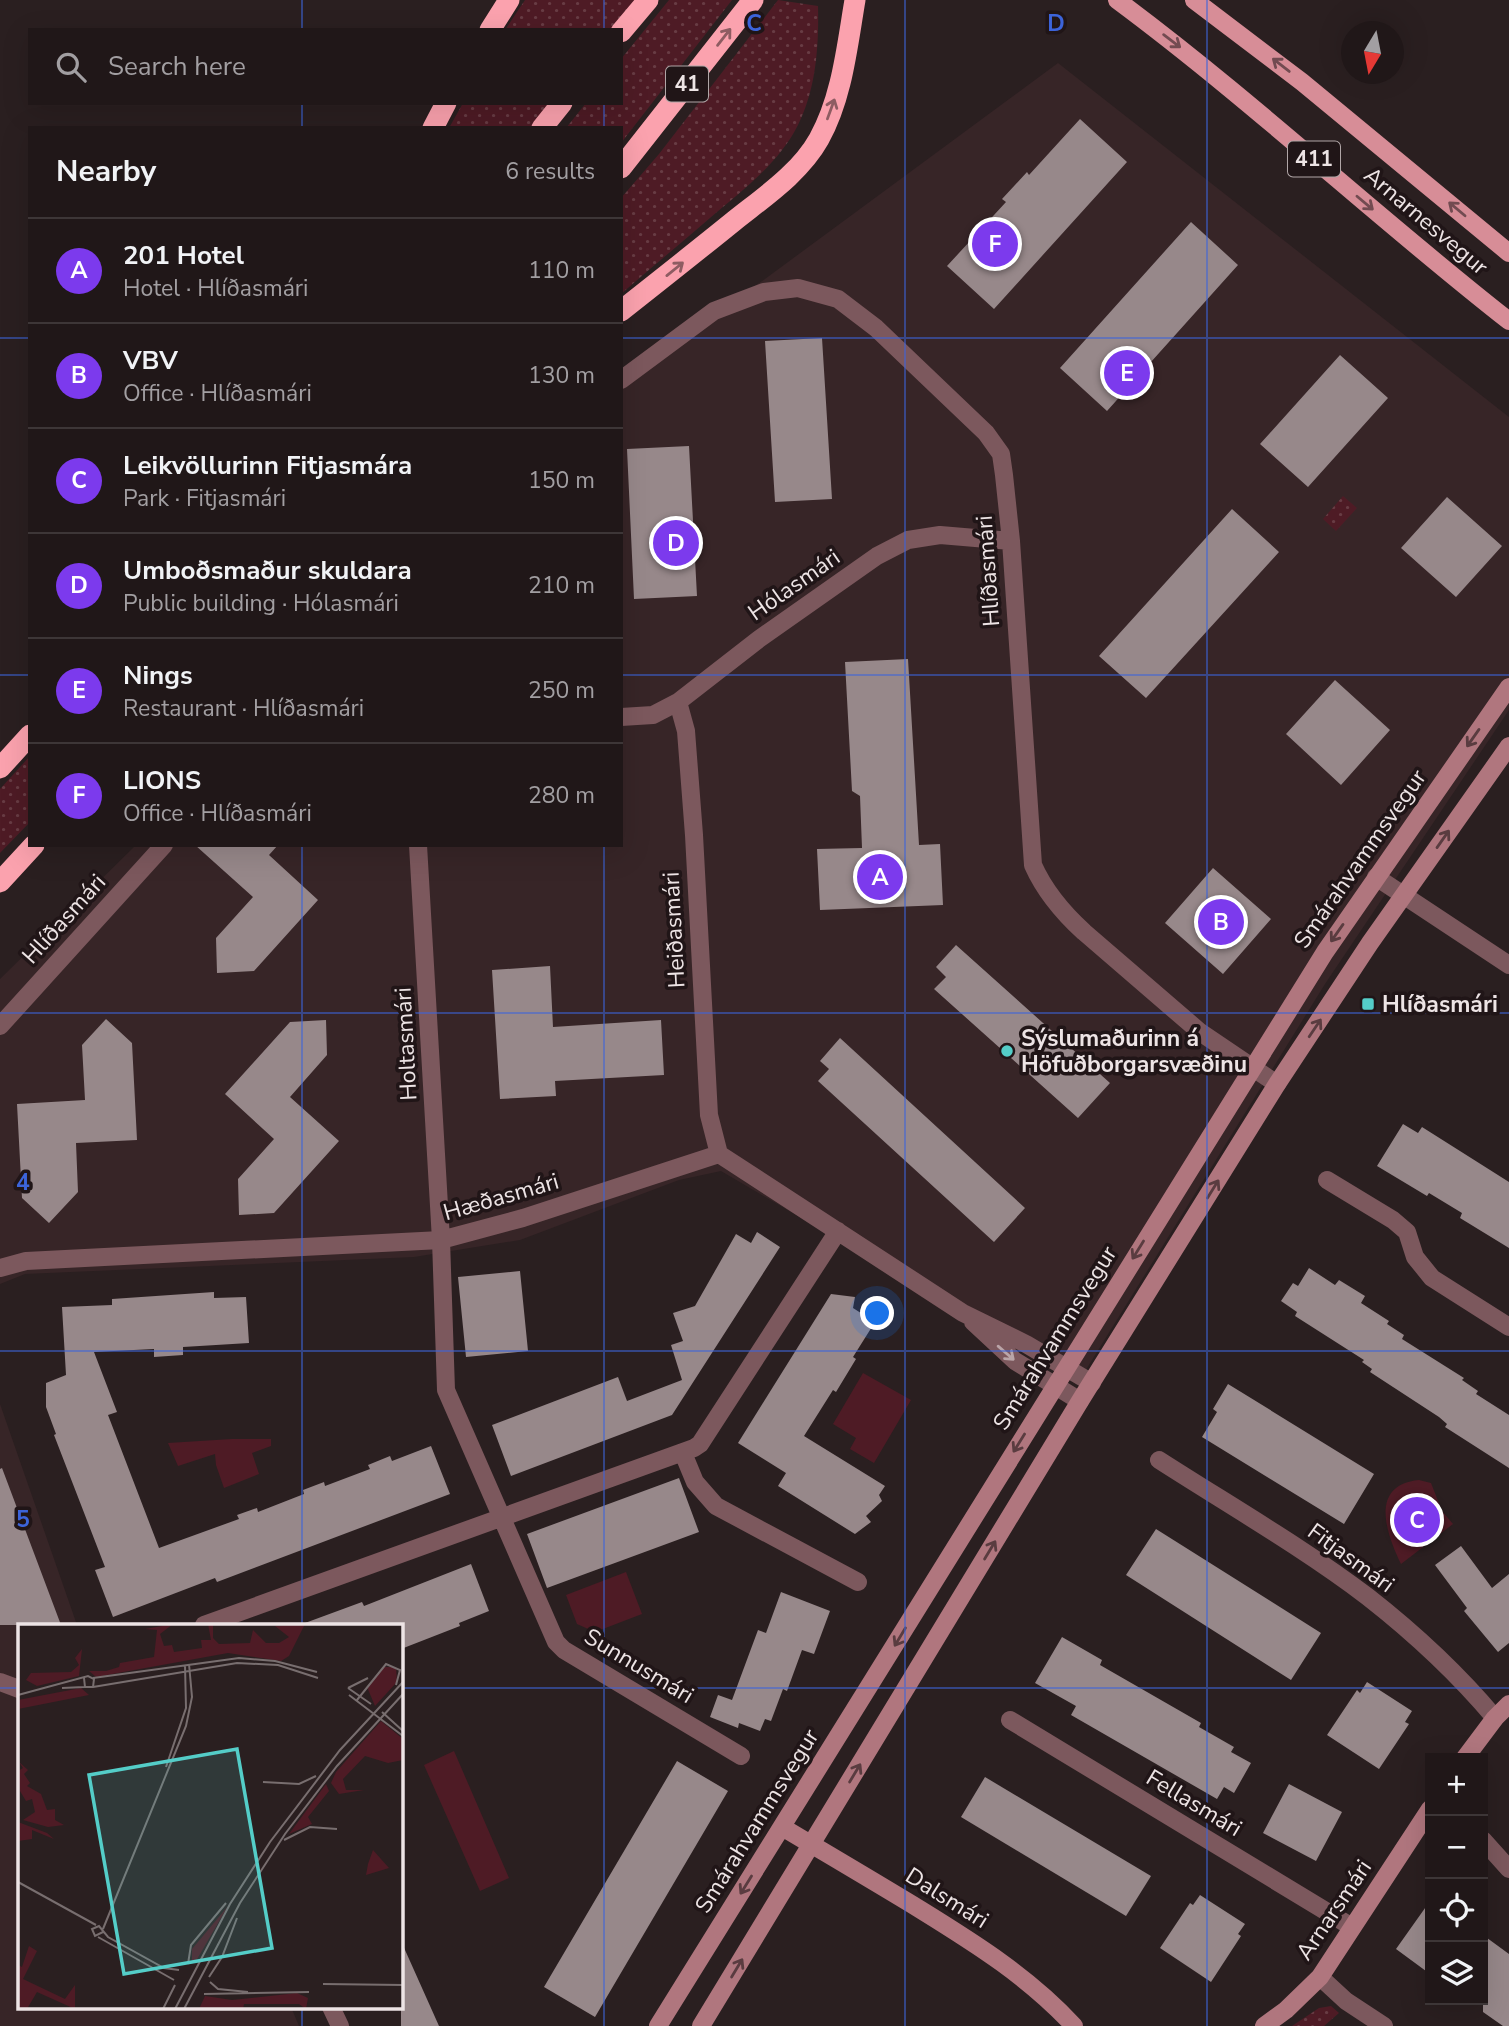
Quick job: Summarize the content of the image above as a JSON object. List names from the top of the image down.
{
  "streets": {
    "highway": ["41"],
    "main road": [
      "411",
      "Arnarnesvegur",
      "Smárahvammsvegur",
      "Dalsmári",
      "Arnarsmári"
    ],
    "street": [
      "Hlíðasmári",
      "Hólasmári",
      "Heiðasmári",
      "Holtasmári",
      "Hæðasmári",
      "Fitjasmári",
      "Sunnusmári",
      "Fellasmári"
    ]
  },
  "crossings": [
    ["Hlíðasmári", "Hólasmári"],
    ["Hlíðasmári", "Smárahvammsvegur"],
    ["Hólasmári", "Heiðasmári"],
    ["Smárahvammsvegur", "Dalsmári"],
    ["Heiðasmári", "Hæðasmári"],
    ["Holtasmári", "Hæðasmári"],
    ["Holtasmári", "Sunnusmári"],
    ["Hæðasmári", "Sunnusmári"],
    ["Fellasmári", "Arnarsmári"]
  ],
  "places": {
    "transit": ["Hlíðasmári"],
    "other": ["Sýslumaðurinn á Höfuðborgarsvæðinu"]
  },
  "north": "bottom",
  "page": {
    "search": "Search here",
    "heading": ["Nearby", "6 results"],
    "pins": [
      "F",
      "E",
      "D",
      "A",
      "B",
      "C"
    ],
    "list": [
      {
        "mark": "A",
        "name": "201 Hotel",
        "note": "Hotel · Hlíðasmári",
        "value": "110 m"
      },
      {
        "mark": "B",
        "name": "VBV",
        "note": "Office · Hlíðasmári",
        "value": "130 m"
      },
      {
        "mark": "C",
        "name": "Leikvöllurinn Fitjasmára",
        "note": "Park · Fitjasmári",
        "value": "150 m"
      },
      {
        "mark": "D",
        "name": "Umboðsmaður skuldara",
        "note": "Public building · Hólasmári",
        "value": "210 m"
      },
      {
        "mark": "E",
        "name": "Nings",
        "note": "Restaurant · Hlíðasmári",
        "value": "250 m"
      },
      {
        "mark": "F",
        "name": "LIONS",
        "note": "Office · Hlíðasmári",
        "value": "280 m"
      }
    ],
    "map_buttons": ["+", "−"]
  },
  "grid": {
    "columns": ["C", "D"],
    "rows": ["4", "5"]
  }
}
